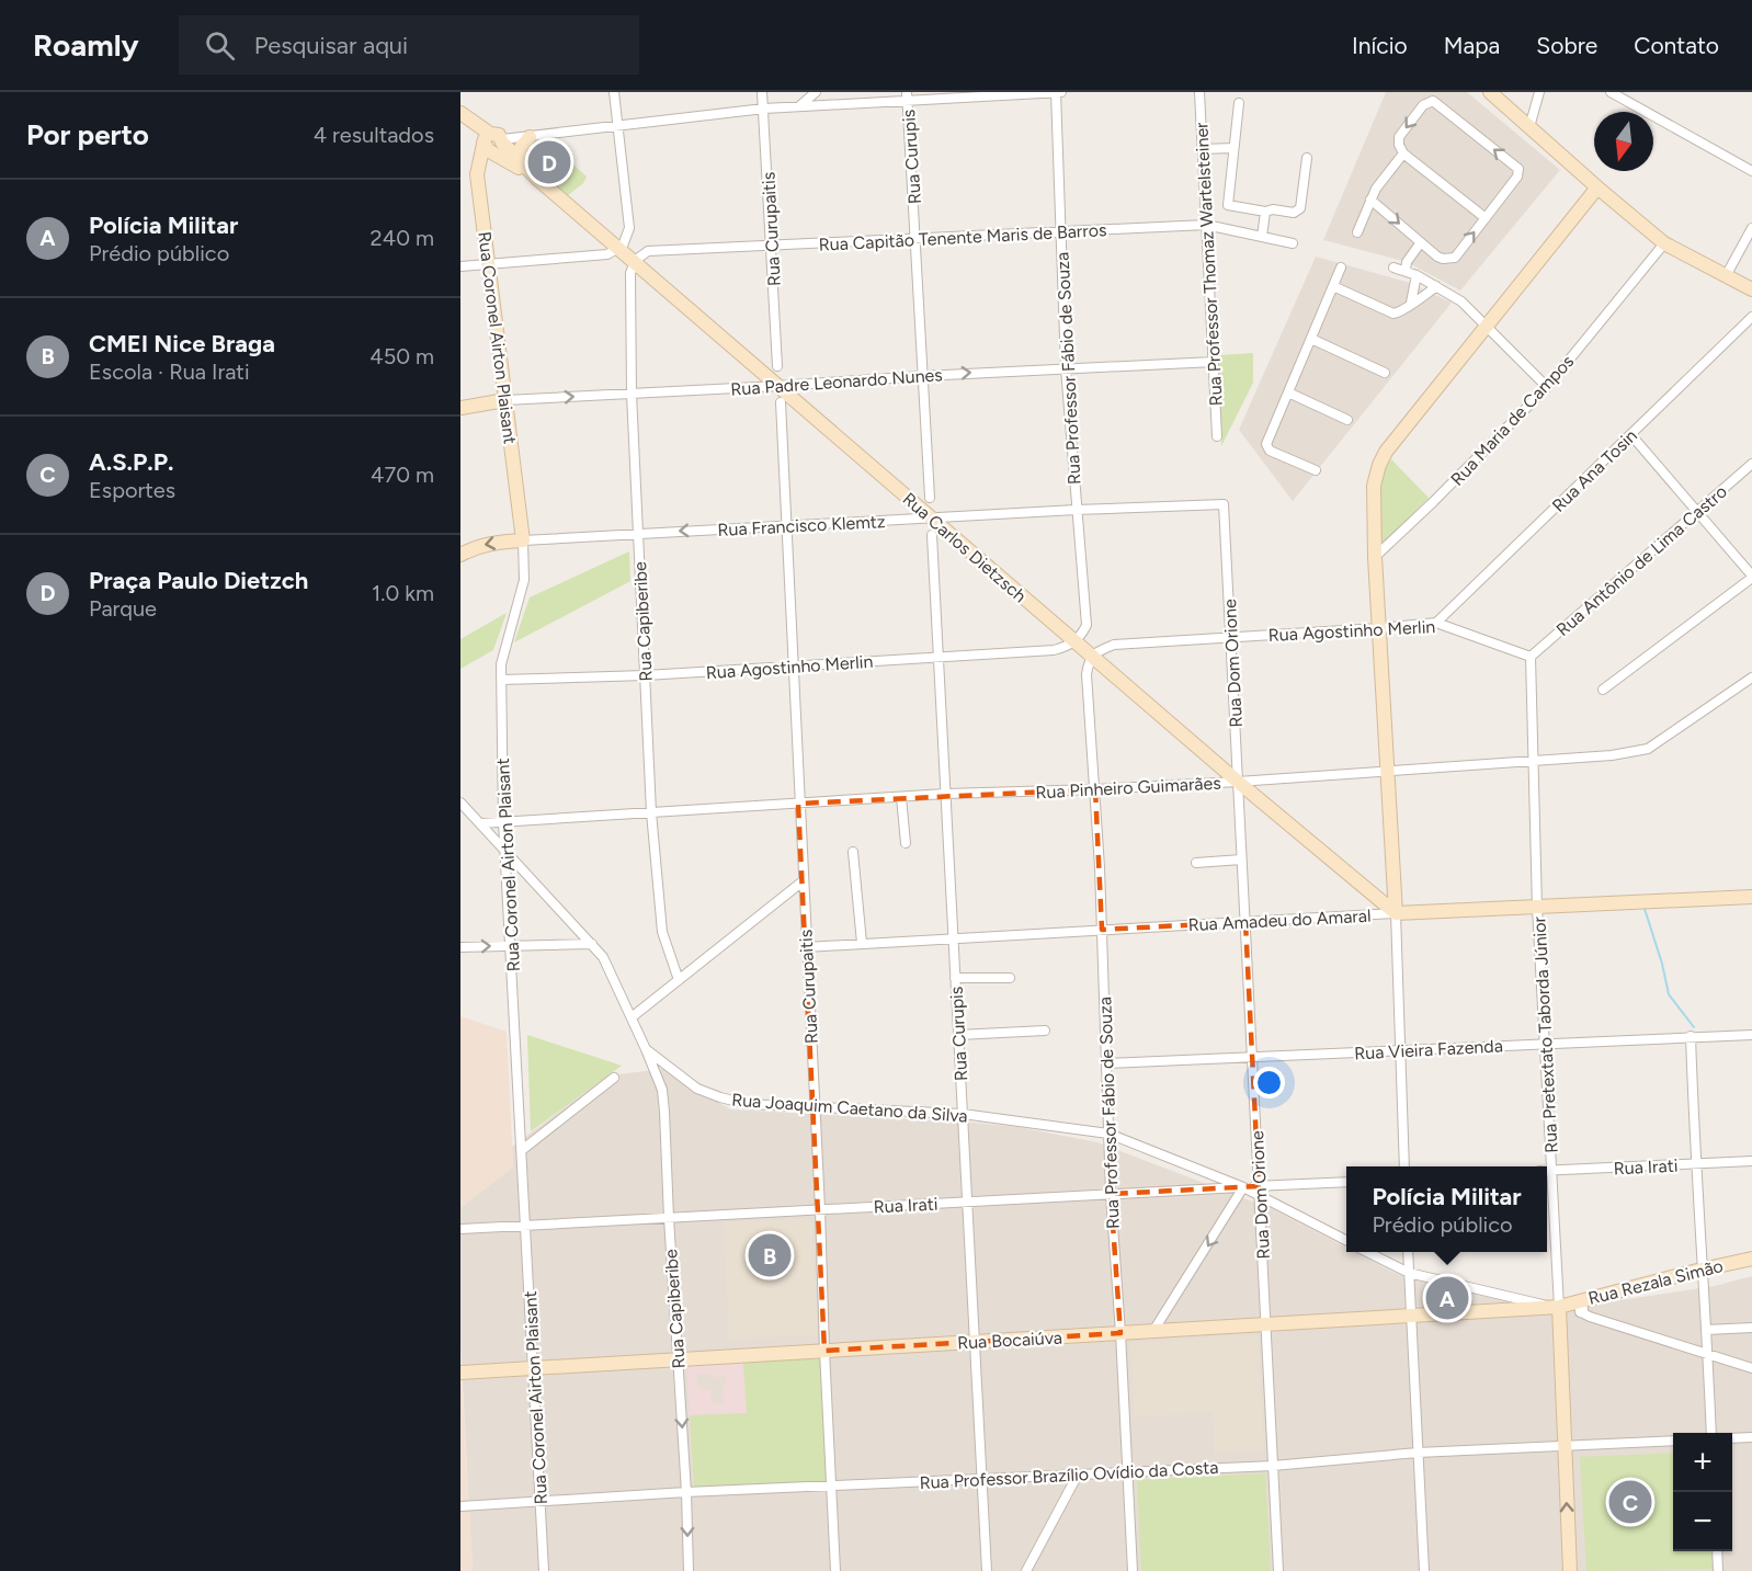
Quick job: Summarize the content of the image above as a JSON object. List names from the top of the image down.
{
  "streets": {
    "street": [
      "Rua Curupis",
      "Rua Curupaitis",
      "Rua Capitão Tenente Maris de Barros",
      "Rua Professor Thomaz Wartelsteiner",
      "Rua Coronel Airton Plaisant",
      "Rua Professor Fábio de Souza",
      "Rua Padre Leonardo Nunes",
      "Rua Maria de Campos",
      "Rua Ana Tosin",
      "Rua Francisco Klemtz",
      "Rua Carlos Dietzsch",
      "Rua Antônio de Lima Castro",
      "Rua Capiberibe",
      "Rua Agostinho Merlin",
      "Rua Dom Orione",
      "Rua Pinheiro Guimarães",
      "Rua Amadeu do Amaral",
      "Rua Pretextato Taborda Júnior",
      "Rua Vieira Fazenda",
      "Rua Joaquim Caetano da Silva",
      "Rua Irati",
      "Rua Rezala Simão",
      "Rua Bocaiúva",
      "Rua Professor Brazílio Ovídio da Costa"
    ]
  },
  "crossings": [
    ["Rua Curupis", "Rua Capitão Tenente Maris de Barros"],
    ["Rua Curupis", "Rua Padre Leonardo Nunes"],
    ["Rua Curupis", "Rua Agostinho Merlin"],
    ["Rua Curupis", "Rua Pinheiro Guimarães"],
    ["Rua Curupis", "Rua Amadeu do Amaral"],
    ["Rua Curupis", "Rua Joaquim Caetano da Silva"],
    ["Rua Curupis", "Rua Irati"],
    ["Rua Curupis", "Rua Bocaiúva"],
    ["Rua Curupis", "Rua Professor Brazílio Ovídio da Costa"],
    ["Rua Curupaitis", "Rua Capitão Tenente Maris de Barros"],
    ["Rua Curupaitis", "Rua Francisco Klemtz"],
    ["Rua Curupaitis", "Rua Agostinho Merlin"],
    ["Rua Curupaitis", "Rua Pinheiro Guimarães"],
    ["Rua Curupaitis", "Rua Amadeu do Amaral"],
    ["Rua Curupaitis", "Rua Joaquim Caetano da Silva"],
    ["Rua Curupaitis", "Rua Irati"],
    ["Rua Curupaitis", "Rua Bocaiúva"],
    ["Rua Curupaitis", "Rua Professor Brazílio Ovídio da Costa"],
    ["Rua Capitão Tenente Maris de Barros", "Rua Professor Thomaz Wartelsteiner"],
    ["Rua Capitão Tenente Maris de Barros", "Rua Professor Fábio de Souza"],
    ["Rua Capitão Tenente Maris de Barros", "Rua Carlos Dietzsch"],
    ["Rua Capitão Tenente Maris de Barros", "Rua Capiberibe"],
    ["Rua Professor Thomaz Wartelsteiner", "Rua Padre Leonardo Nunes"],
    ["Rua Coronel Airton Plaisant", "Rua Padre Leonardo Nunes"],
    ["Rua Coronel Airton Plaisant", "Rua Francisco Klemtz"],
    ["Rua Coronel Airton Plaisant", "Rua Carlos Dietzsch"],
    ["Rua Coronel Airton Plaisant", "Rua Agostinho Merlin"],
    ["Rua Coronel Airton Plaisant", "Rua Pinheiro Guimarães"],
    ["Rua Coronel Airton Plaisant", "Rua Joaquim Caetano da Silva"],
    ["Rua Coronel Airton Plaisant", "Rua Irati"],
    ["Rua Coronel Airton Plaisant", "Rua Bocaiúva"],
    ["Rua Coronel Airton Plaisant", "Rua Professor Brazílio Ovídio da Costa"],
    ["Rua Professor Fábio de Souza", "Rua Padre Leonardo Nunes"],
    ["Rua Professor Fábio de Souza", "Rua Francisco Klemtz"],
    ["Rua Professor Fábio de Souza", "Rua Carlos Dietzsch"],
    ["Rua Professor Fábio de Souza", "Rua Agostinho Merlin"],
    ["Rua Professor Fábio de Souza", "Rua Pinheiro Guimarães"],
    ["Rua Professor Fábio de Souza", "Rua Amadeu do Amaral"],
    ["Rua Professor Fábio de Souza", "Rua Vieira Fazenda"],
    ["Rua Professor Fábio de Souza", "Rua Joaquim Caetano da Silva"],
    ["Rua Professor Fábio de Souza", "Rua Irati"],
    ["Rua Professor Fábio de Souza", "Rua Bocaiúva"],
    ["Rua Professor Fábio de Souza", "Rua Professor Brazílio Ovídio da Costa"],
    ["Rua Padre Leonardo Nunes", "Rua Carlos Dietzsch"],
    ["Rua Padre Leonardo Nunes", "Rua Capiberibe"],
    ["Rua Ana Tosin", "Rua Agostinho Merlin"],
    ["Rua Francisco Klemtz", "Rua Carlos Dietzsch"],
    ["Rua Francisco Klemtz", "Rua Capiberibe"],
    ["Rua Francisco Klemtz", "Rua Dom Orione"],
    ["Rua Carlos Dietzsch", "Rua Capiberibe"],
    ["Rua Carlos Dietzsch", "Rua Agostinho Merlin"],
    ["Rua Carlos Dietzsch", "Rua Dom Orione"],
    ["Rua Carlos Dietzsch", "Rua Pinheiro Guimarães"],
    ["Rua Carlos Dietzsch", "Rua Amadeu do Amaral"],
    ["Rua Antônio de Lima Castro", "Rua Agostinho Merlin"],
    ["Rua Antônio de Lima Castro", "Rua Pretextato Taborda Júnior"],
    ["Rua Capiberibe", "Rua Agostinho Merlin"],
    ["Rua Capiberibe", "Rua Pinheiro Guimarães"],
    ["Rua Capiberibe", "Rua Joaquim Caetano da Silva"],
    ["Rua Capiberibe", "Rua Irati"],
    ["Rua Capiberibe", "Rua Bocaiúva"],
    ["Rua Capiberibe", "Rua Professor Brazílio Ovídio da Costa"],
    ["Rua Agostinho Merlin", "Rua Dom Orione"],
    ["Rua Agostinho Merlin", "Rua Pretextato Taborda Júnior"],
    ["Rua Dom Orione", "Rua Pinheiro Guimarães"],
    ["Rua Dom Orione", "Rua Amadeu do Amaral"],
    ["Rua Dom Orione", "Rua Vieira Fazenda"],
    ["Rua Dom Orione", "Rua Irati"],
    ["Rua Dom Orione", "Rua Bocaiúva"],
    ["Rua Dom Orione", "Rua Professor Brazílio Ovídio da Costa"],
    ["Rua Pinheiro Guimarães", "Rua Pretextato Taborda Júnior"],
    ["Rua Pinheiro Guimarães", "Rua Joaquim Caetano da Silva"],
    ["Rua Amadeu do Amaral", "Rua Pretextato Taborda Júnior"],
    ["Rua Pretextato Taborda Júnior", "Rua Vieira Fazenda"],
    ["Rua Pretextato Taborda Júnior", "Rua Irati"],
    ["Rua Pretextato Taborda Júnior", "Rua Rezala Simão"],
    ["Rua Pretextato Taborda Júnior", "Rua Bocaiúva"],
    ["Rua Pretextato Taborda Júnior", "Rua Professor Brazílio Ovídio da Costa"],
    ["Rua Joaquim Caetano da Silva", "Rua Irati"],
    ["Rua Rezala Simão", "Rua Bocaiúva"]
  ],
  "one_way": ["Rua Padre Leonardo Nunes"],
  "north": "bottom",
  "page": {
    "header": "Roamly",
    "search": "Pesquisar aqui",
    "nav": [
      "Início",
      "Mapa",
      "Sobre",
      "Contato"
    ],
    "heading": ["Por perto", "4 resultados"],
    "pins": [
      "D",
      "B",
      "A",
      "C"
    ],
    "list": [
      {
        "mark": "A",
        "name": "Polícia Militar",
        "note": "Prédio público",
        "value": "240 m"
      },
      {
        "mark": "B",
        "name": "CMEI Nice Braga",
        "note": "Escola · Rua Irati",
        "value": "450 m"
      },
      {
        "mark": "C",
        "name": "A.S.P.P.",
        "note": "Esportes",
        "value": "470 m"
      },
      {
        "mark": "D",
        "name": "Praça Paulo Dietzch",
        "note": "Parque",
        "value": "1.0 km"
      }
    ],
    "popup": ["Polícia Militar", "Prédio público"],
    "map_buttons": ["+", "−"]
  }
}
